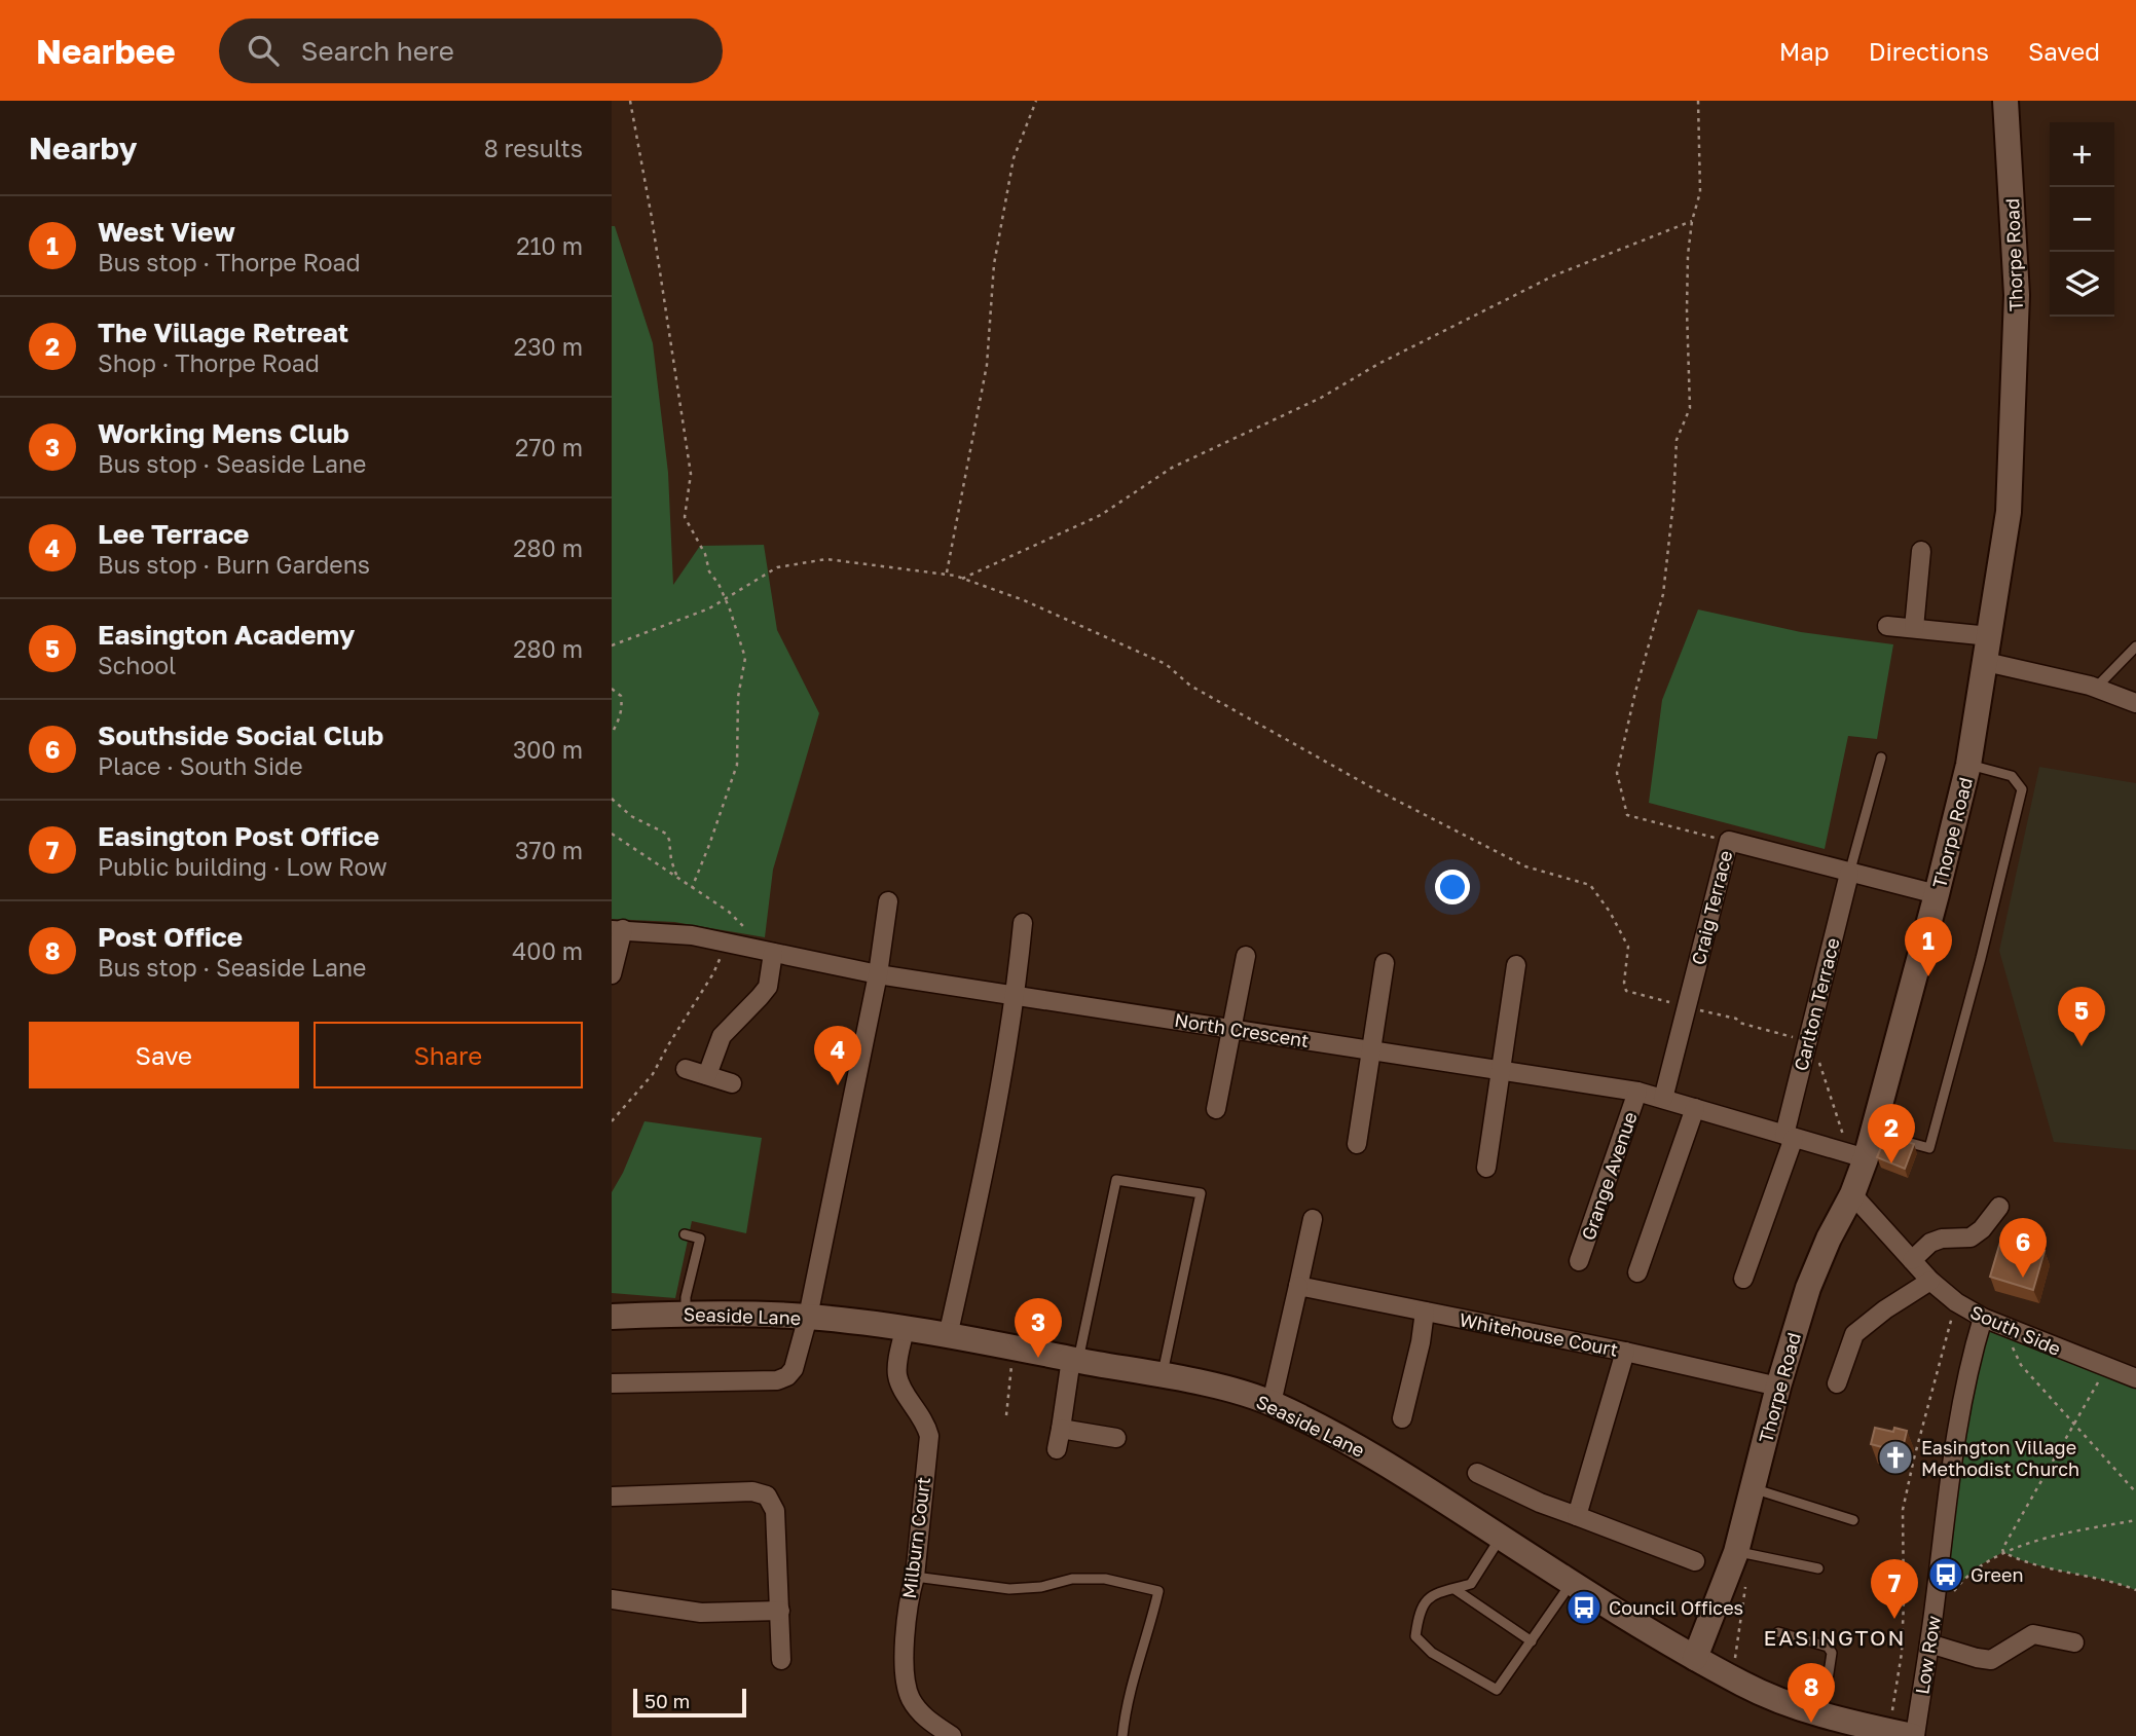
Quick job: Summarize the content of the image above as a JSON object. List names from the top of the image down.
{
  "streets": {
    "main road": ["Thorpe Road", "Seaside Lane"],
    "street": [
      "Craig Terrace",
      "Carlton Terrace",
      "North Crescent",
      "Grange Avenue",
      "South Side",
      "Whitehouse Court",
      "Milburn Court",
      "Low Row"
    ]
  },
  "crossings": [
    ["Thorpe Road", "Craig Terrace"],
    ["Thorpe Road", "North Crescent"],
    ["Thorpe Road", "Seaside Lane"],
    ["Thorpe Road", "South Side"],
    ["Thorpe Road", "Whitehouse Court"],
    ["Craig Terrace", "Carlton Terrace"],
    ["Craig Terrace", "North Crescent"],
    ["Carlton Terrace", "North Crescent"],
    ["North Crescent", "Grange Avenue"],
    ["Seaside Lane", "Milburn Court"],
    ["Seaside Lane", "Low Row"],
    ["South Side", "Low Row"]
  ],
  "districts": ["EASINGTON"],
  "places": {
    "church": ["Easington Village Methodist Church"],
    "bus stop": ["Green", "Council Offices"]
  },
  "scale_bar": "50 m",
  "page": {
    "header": "Nearbee",
    "search": "Search here",
    "nav": ["Map", "Directions", "Saved"],
    "heading": ["Nearby", "8 results"],
    "map_buttons": ["+", "−"],
    "list": [
      {
        "mark": "1",
        "name": "West View",
        "note": "Bus stop · Thorpe Road",
        "value": "210 m"
      },
      {
        "mark": "2",
        "name": "The Village Retreat",
        "note": "Shop · Thorpe Road",
        "value": "230 m"
      },
      {
        "mark": "3",
        "name": "Working Mens Club",
        "note": "Bus stop · Seaside Lane",
        "value": "270 m"
      },
      {
        "mark": "4",
        "name": "Lee Terrace",
        "note": "Bus stop · Burn Gardens",
        "value": "280 m"
      },
      {
        "mark": "5",
        "name": "Easington Academy",
        "note": "School",
        "value": "280 m"
      },
      {
        "mark": "6",
        "name": "Southside Social Club",
        "note": "Place · South Side",
        "value": "300 m"
      },
      {
        "mark": "7",
        "name": "Easington Post Office",
        "note": "Public building · Low Row",
        "value": "370 m"
      },
      {
        "mark": "8",
        "name": "Post Office",
        "note": "Bus stop · Seaside Lane",
        "value": "400 m"
      }
    ],
    "pins": [
      "1",
      "5",
      "4",
      "2",
      "6",
      "3",
      "7",
      "8"
    ],
    "buttons": ["Save", "Share"],
    "scale": "50 m"
  }
}
